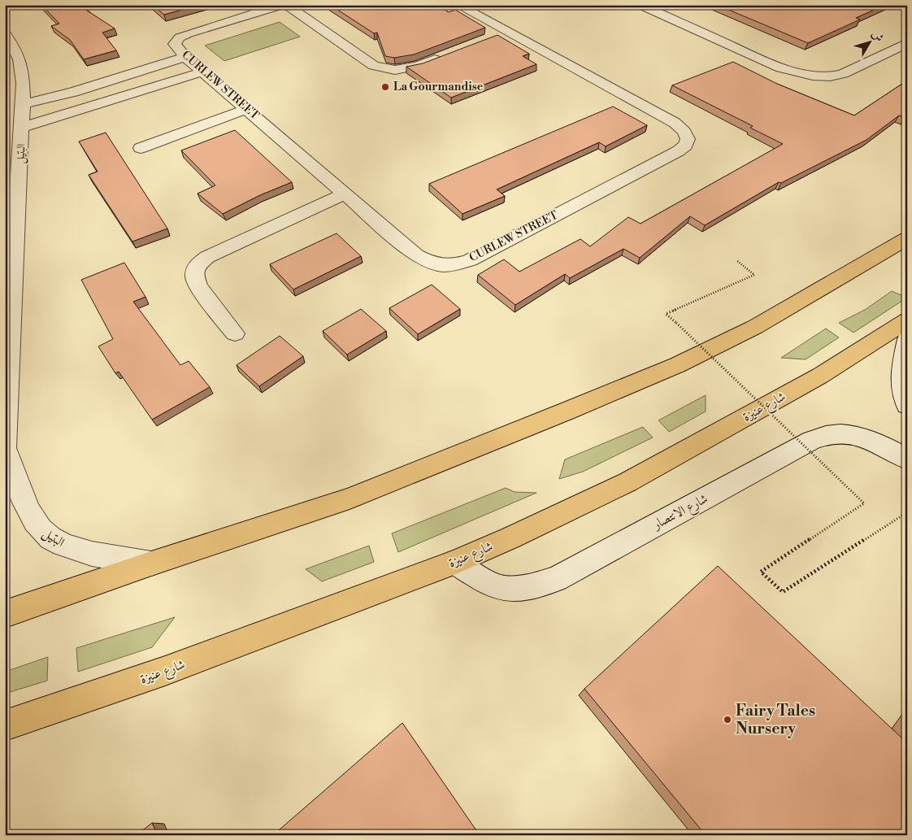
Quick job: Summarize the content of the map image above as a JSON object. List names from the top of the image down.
{
  "streets": {
    "highway": ["شارع عنيزة"],
    "street": ["CURLEW STREET", "البتيل", "شارع الانتصار"]
  },
  "crossings": [
    ["شارع عنيزة", "شارع الانتصار"]
  ],
  "places": ["La Gourmandise", "Fairy Tales Nursery"],
  "north": "top right"
}
